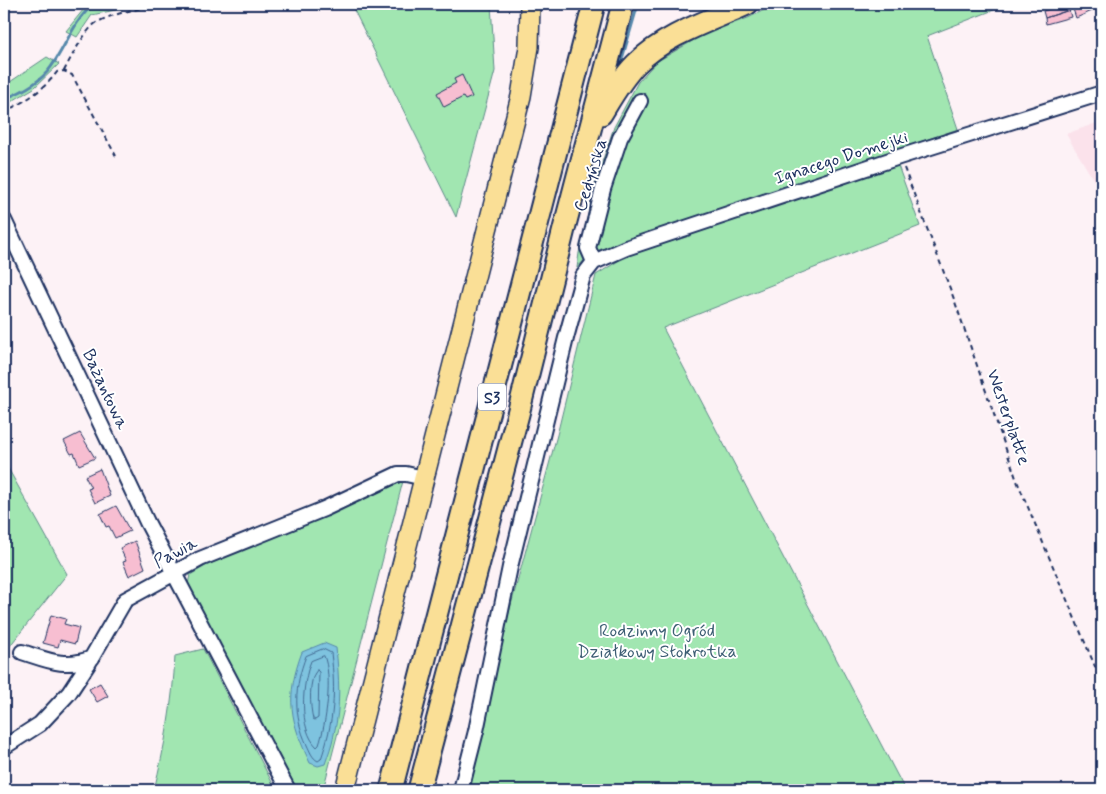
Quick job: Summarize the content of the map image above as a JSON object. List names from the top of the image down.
{
  "streets": {
    "highway": ["S3"],
    "street": [
      "Ignacego Domejki",
      "Cedyńska",
      "Bażantowa",
      "Pawia"
    ],
    "path": ["Westerplatte"]
  },
  "crossings": [
    ["Ignacego Domejki", "Cedyńska"],
    ["Ignacego Domejki", "Westerplatte"],
    ["Bażantowa", "Pawia"]
  ],
  "parks": ["Rodzinny Ogród Działkowy Stokrotka"]
}
